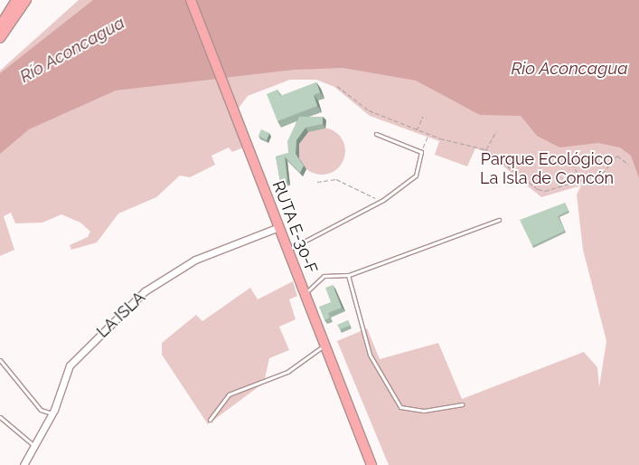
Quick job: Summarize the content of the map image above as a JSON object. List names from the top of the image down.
{
  "streets": {
    "main road": ["RUTA E-30-F"],
    "street": ["LA ISLA"]
  },
  "crossings": [
    ["RUTA E-30-F", "LA ISLA"]
  ],
  "water": ["Río Aconcagua", "Rio Aconcagua"],
  "parks": ["Parque Ecológico La Isla de Concón"]
}
